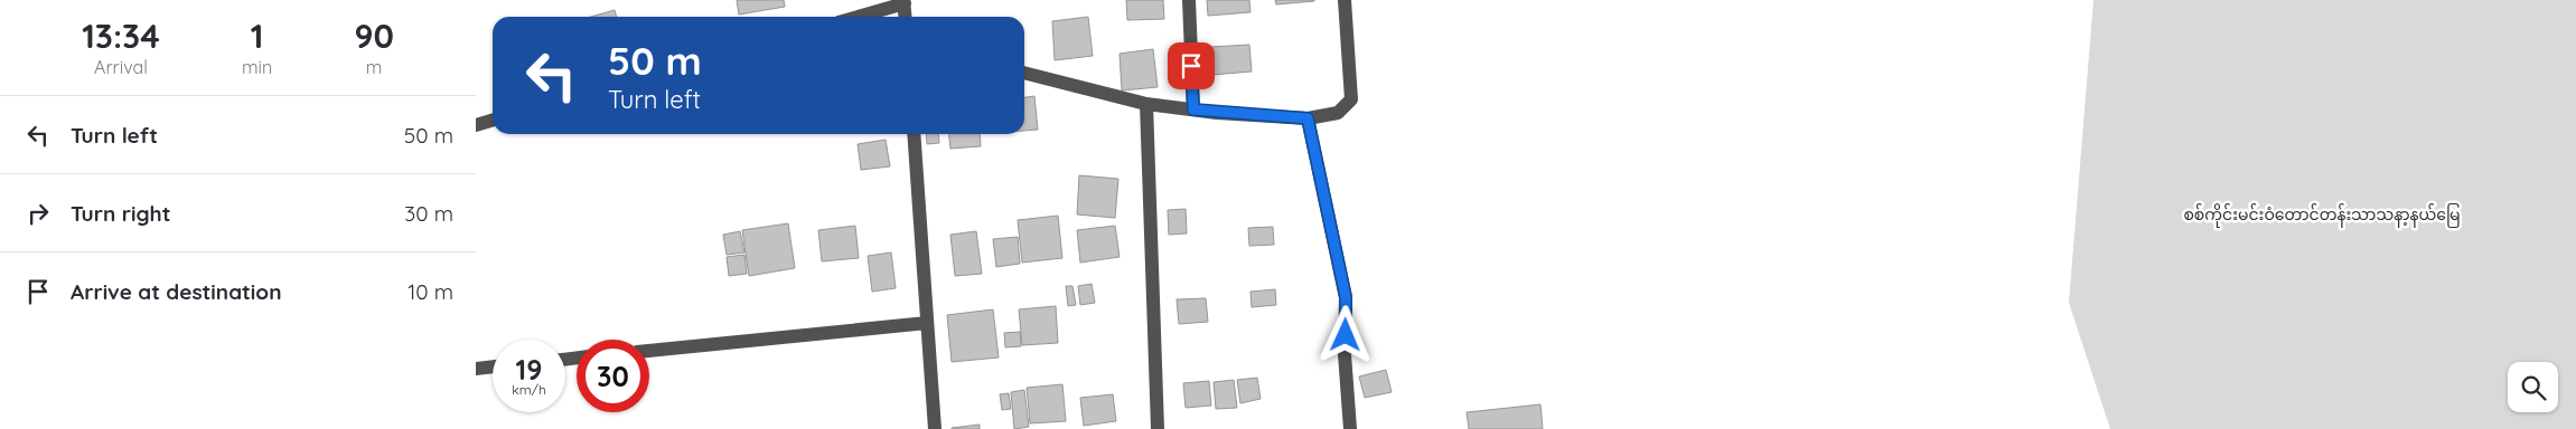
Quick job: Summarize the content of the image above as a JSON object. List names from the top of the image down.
{
  "parks": ["စစ်ကိုင်းမင်းဝံတောင်တန်းသာသနာ့နယ်မြေ"],
  "page": {
    "eta": [
      "13:34",
      "Arrival",
      "1",
      "min",
      "90",
      "m"
    ],
    "turn": ["50 m", "Turn left"],
    "list": [
      {
        "name": "Turn left",
        "value": "50 m"
      },
      {
        "name": "Turn right",
        "value": "30 m"
      },
      {
        "name": "Arrive at destination",
        "value": "10 m"
      }
    ],
    "speed": "19 km/h",
    "limit": "30"
  }
}
